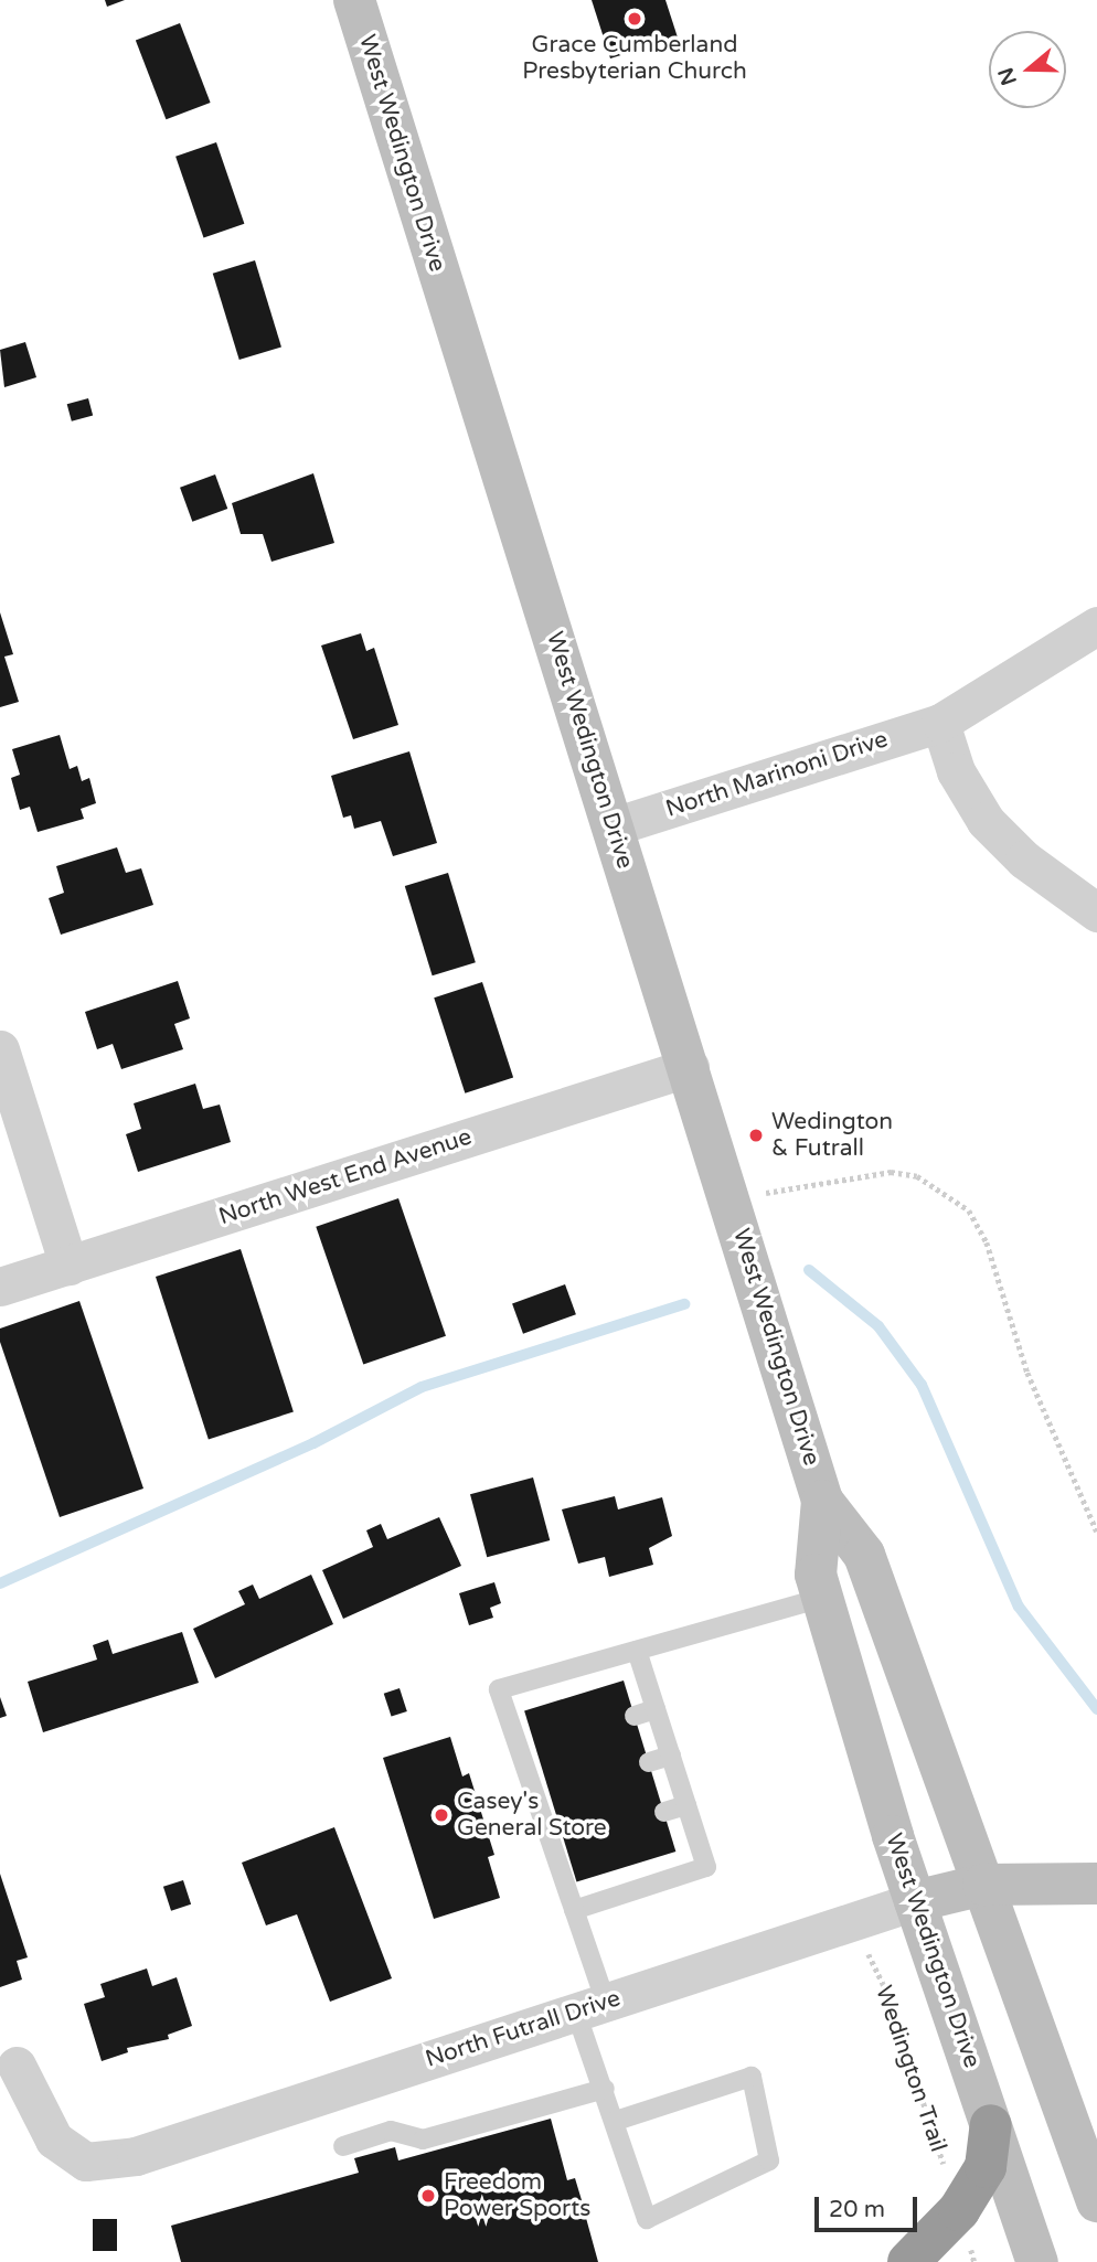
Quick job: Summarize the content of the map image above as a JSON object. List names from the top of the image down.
{
  "streets": {
    "main road": ["West Wedington Drive", "North Futrall Drive"],
    "street": ["North Marinoni Drive", "North West End Avenue"],
    "path": ["Wedington Trail"]
  },
  "crossings": [
    ["West Wedington Drive", "North Marinoni Drive"],
    ["West Wedington Drive", "North West End Avenue"],
    ["West Wedington Drive", "North Futrall Drive"],
    ["North Futrall Drive", "Wedington Trail"]
  ],
  "places": [
    "Grace Cumberland Presbyterian Church",
    "Wedington & Futrall",
    "Casey's General Store",
    "Freedom Power Sports"
  ],
  "scale_bar": "20 m",
  "north": "left"
}
